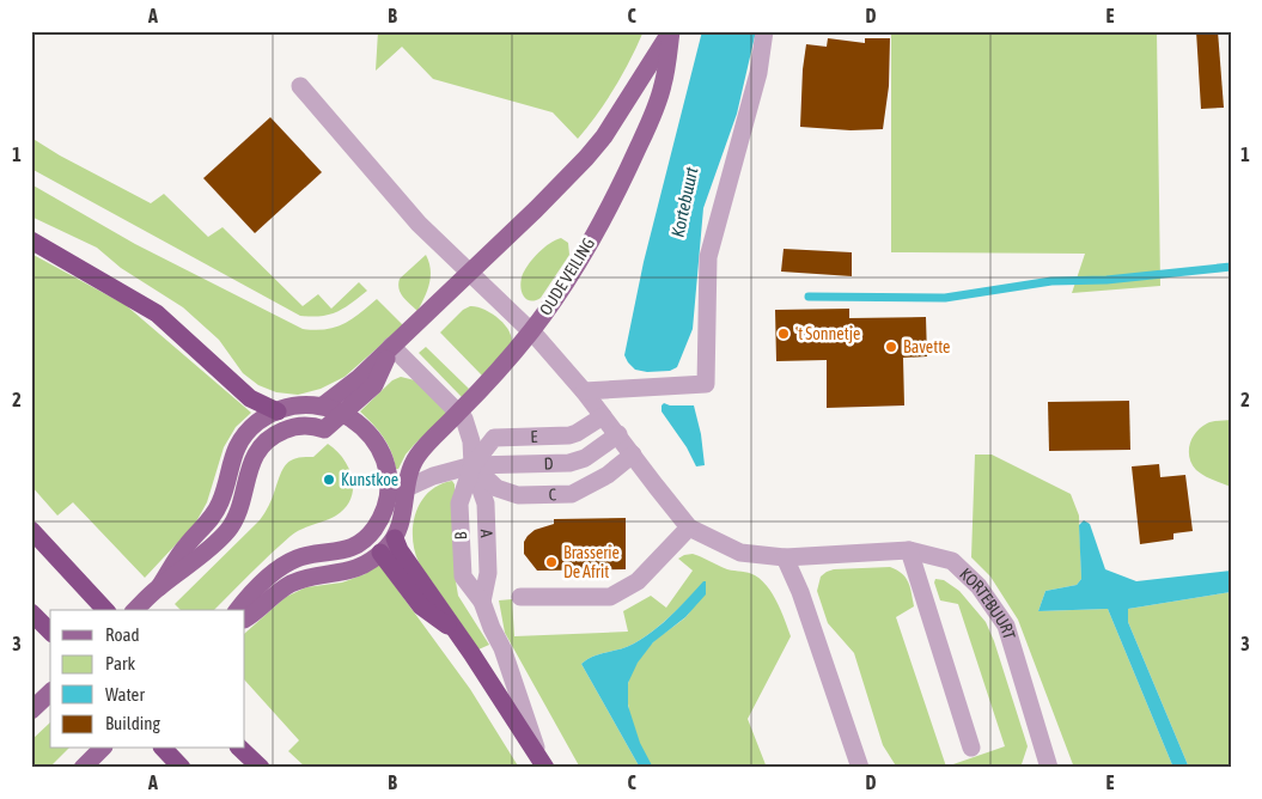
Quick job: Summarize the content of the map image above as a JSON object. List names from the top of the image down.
{
  "streets": {
    "main road": ["OUDE VEILING"],
    "street": [
      "E",
      "D",
      "C",
      "A",
      "B",
      "KORTEBUURT"
    ]
  },
  "crossings": [
    ["OUDE VEILING", "D"],
    ["OUDE VEILING", "KORTEBUURT"],
    ["E", "D"],
    ["E", "C"],
    ["E", "A"],
    ["E", "B"],
    ["E", "KORTEBUURT"],
    ["D", "C"],
    ["D", "A"],
    ["D", "B"],
    ["D", "KORTEBUURT"],
    ["C", "A"],
    ["C", "B"],
    ["C", "KORTEBUURT"],
    ["A", "B"]
  ],
  "water": ["Kortebuurt"],
  "places": [
    "'t Sonnetje",
    "Bavette",
    "Kunstkoe",
    "Brasserie De Afrit"
  ],
  "legend": [
    "Road",
    "Park",
    "Water",
    "Building"
  ],
  "grid": {
    "columns": [
      "A",
      "B",
      "C",
      "D",
      "E"
    ],
    "rows": ["1", "2", "3"]
  }
}
